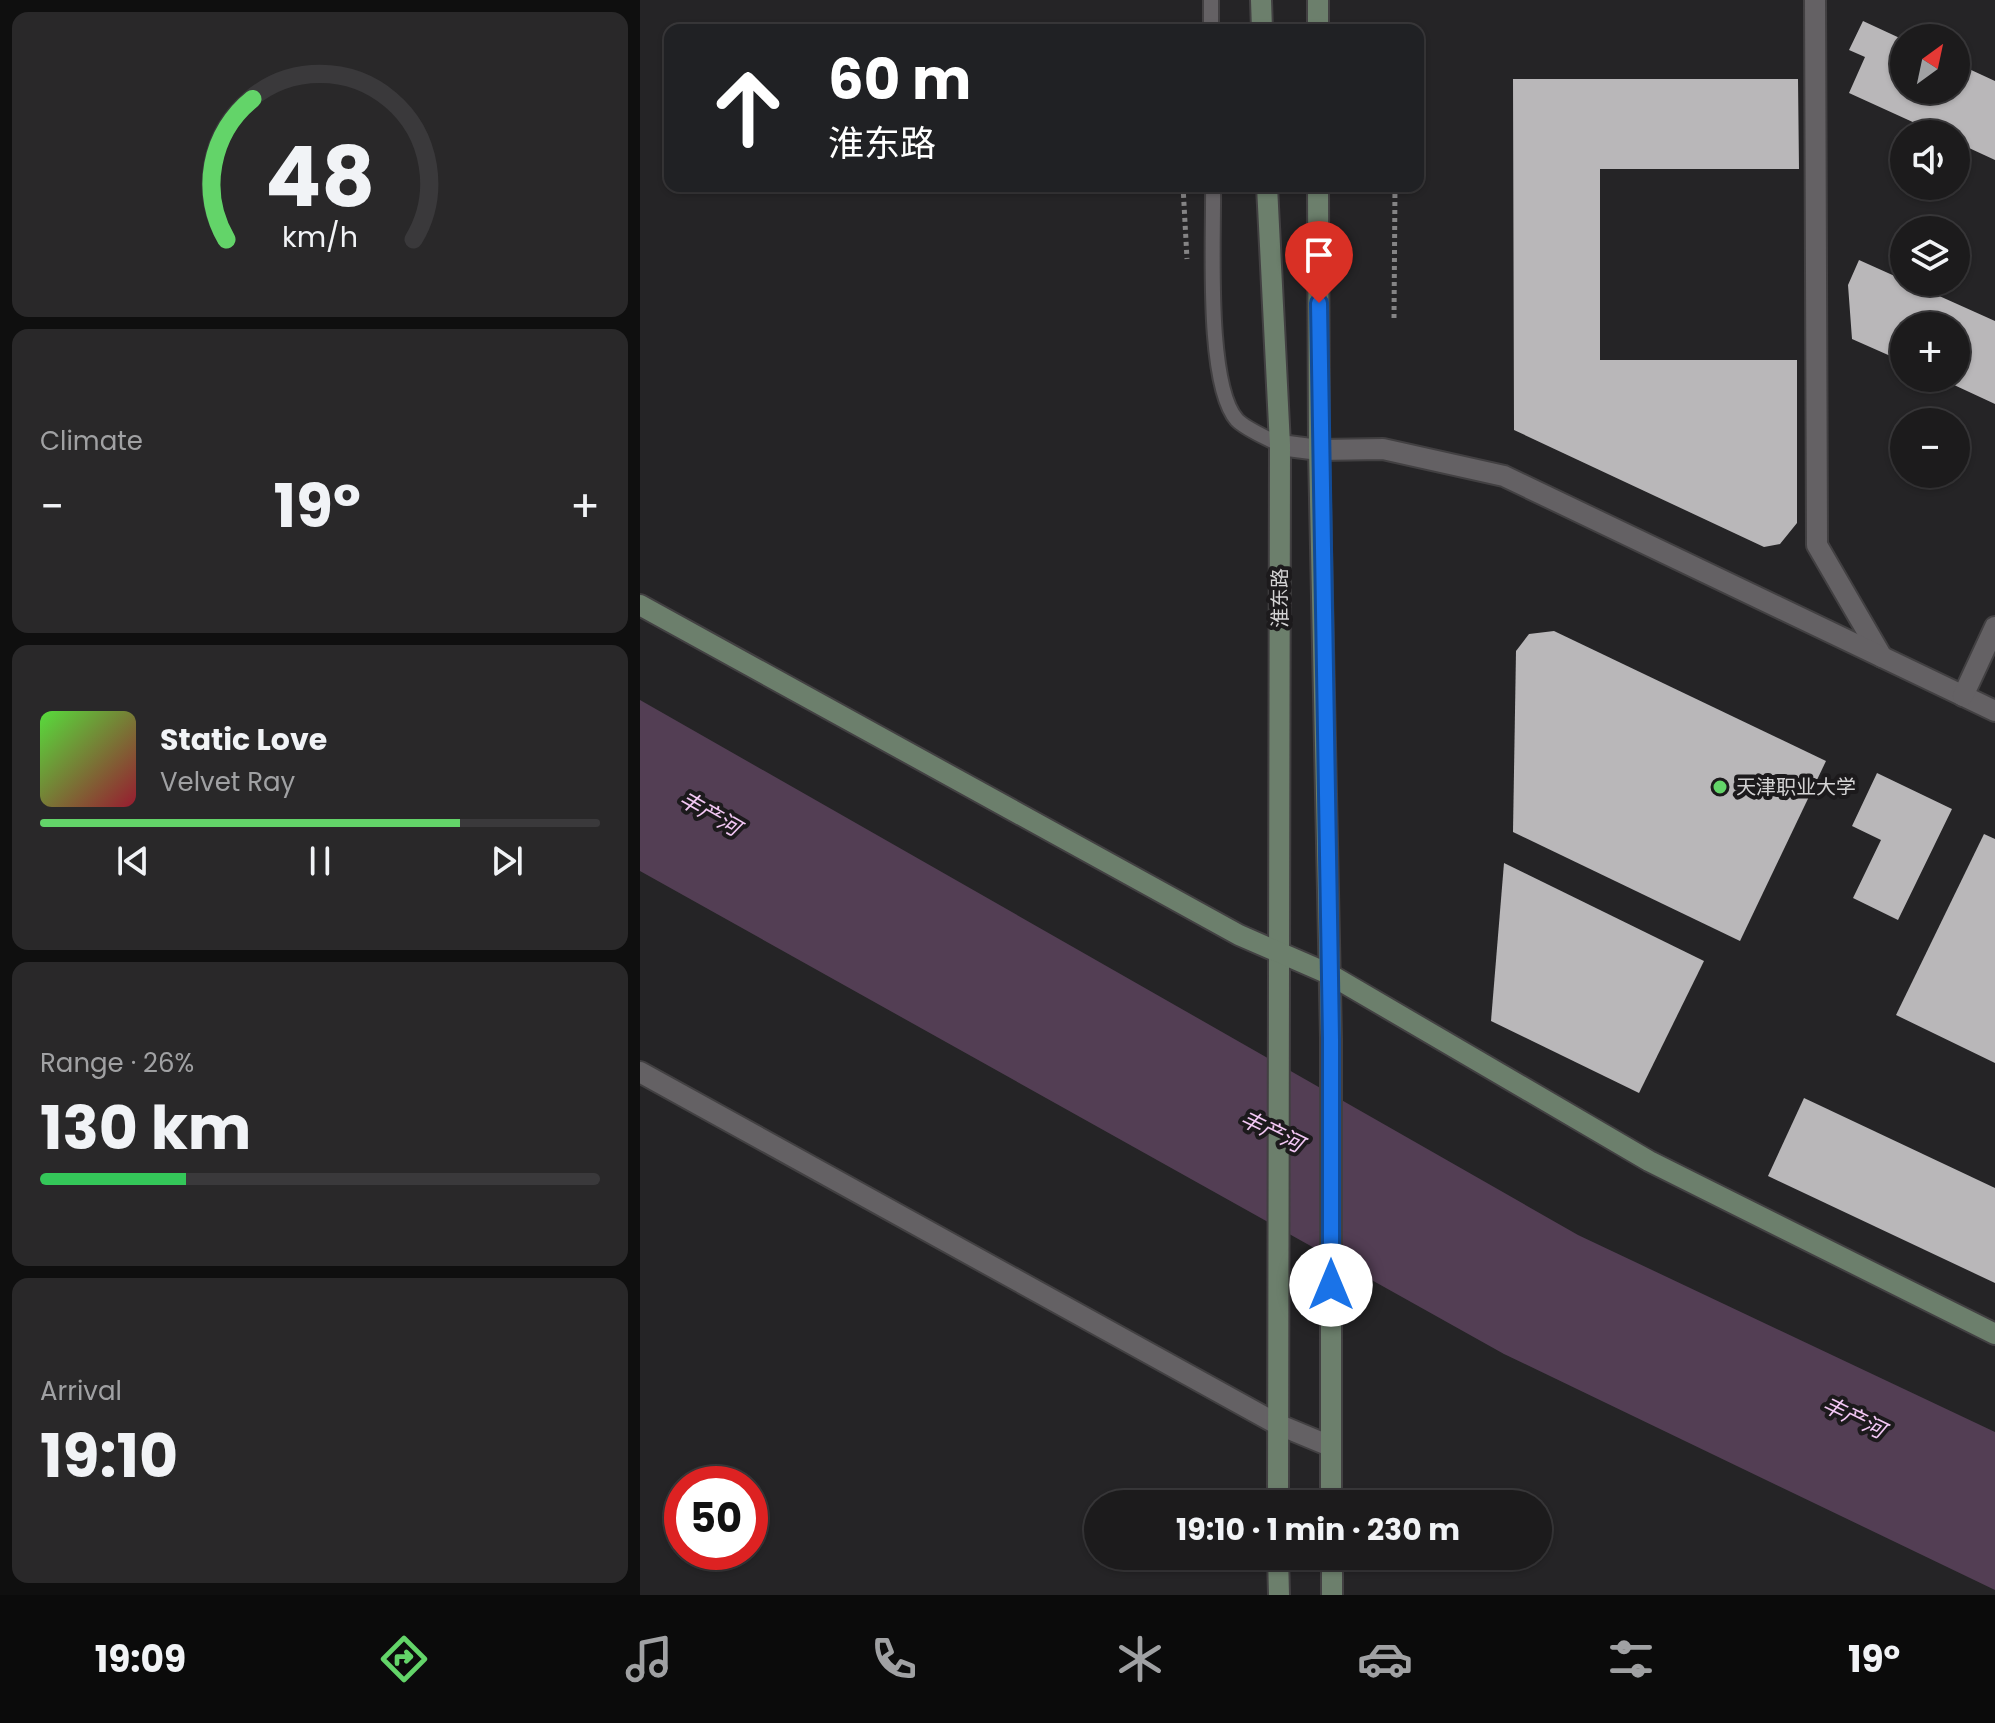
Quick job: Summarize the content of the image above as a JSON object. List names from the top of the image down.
{
  "streets": {
    "main road": ["淮东路"]
  },
  "water": ["丰产河"],
  "places": ["天津职业大学"],
  "north": "top right",
  "page": {
    "map_buttons": ["+", "−"],
    "turn": ["60 m", "淮东路"],
    "tile": [
      "Climate",
      ["Range · 26%", "130 km"],
      ["Arrival", "19:10"]
    ],
    "heat": ["−", "19°", "+"],
    "song": ["Static Love", "Velvet Ray"],
    "limit": "50",
    "trip": "19:10 · 1 min · 230 m",
    "tabs": ["19:09", "19°"],
    "gauge": ["48", "km/h"]
  }
}
